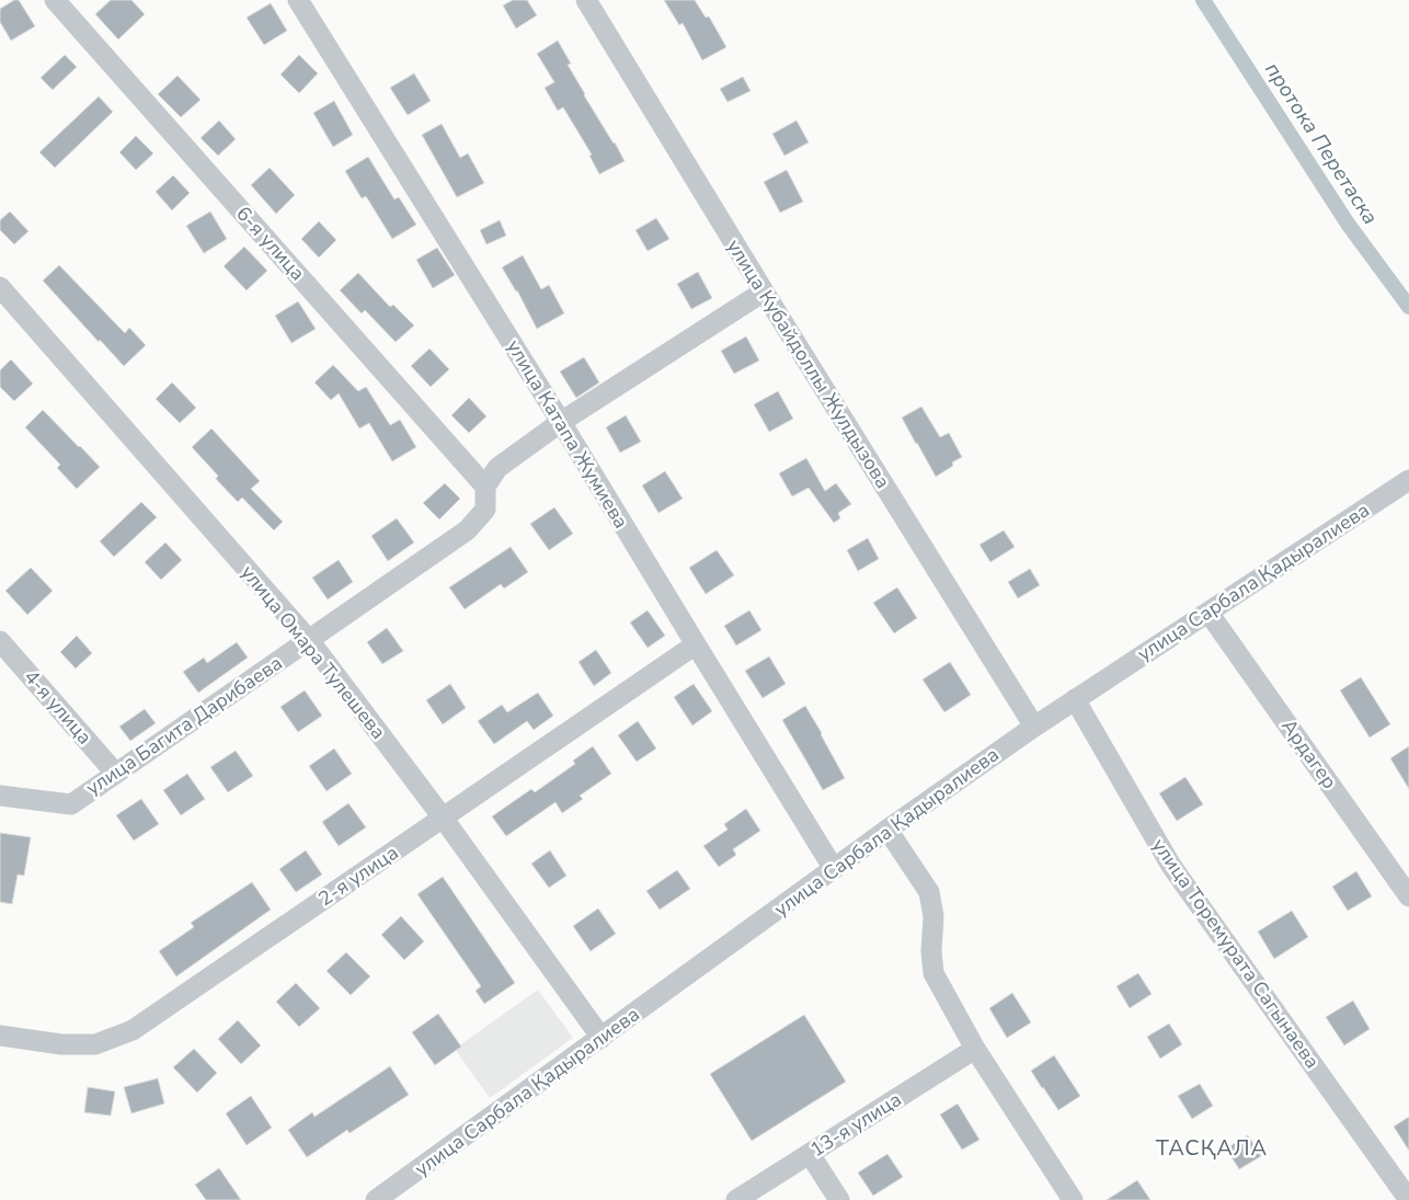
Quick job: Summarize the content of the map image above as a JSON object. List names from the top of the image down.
{
  "streets": {
    "street": [
      "6-я улица",
      "улица Кубайдоллы Жулдызова",
      "улица Катапа Жумиева",
      "улица Сарбала Қадыралиева",
      "улица Омара Тулешева",
      "4-я улица",
      "улица Багита Дарибаева",
      "Ардагер",
      "2-я улица",
      "улица Торемурата Сагынаева",
      "13-я улица"
    ]
  },
  "crossings": [
    ["6-я улица", "улица Багита Дарибаева"],
    ["улица Кубайдоллы Жулдызова", "улица Сарбала Қадыралиева"],
    ["улица Катапа Жумиева", "улица Сарбала Қадыралиева"],
    ["улица Катапа Жумиева", "2-я улица"],
    ["улица Сарбала Қадыралиева", "улица Омара Тулешева"],
    ["улица Сарбала Қадыралиева", "Ардагер"],
    ["улица Сарбала Қадыралиева", "улица Торемурата Сагынаева"],
    ["улица Омара Тулешева", "улица Багита Дарибаева"],
    ["улица Омара Тулешева", "2-я улица"],
    ["4-я улица", "улица Багита Дарибаева"]
  ],
  "districts": ["ТАСҚАЛА"],
  "water": ["протока Перетаска"]
}
